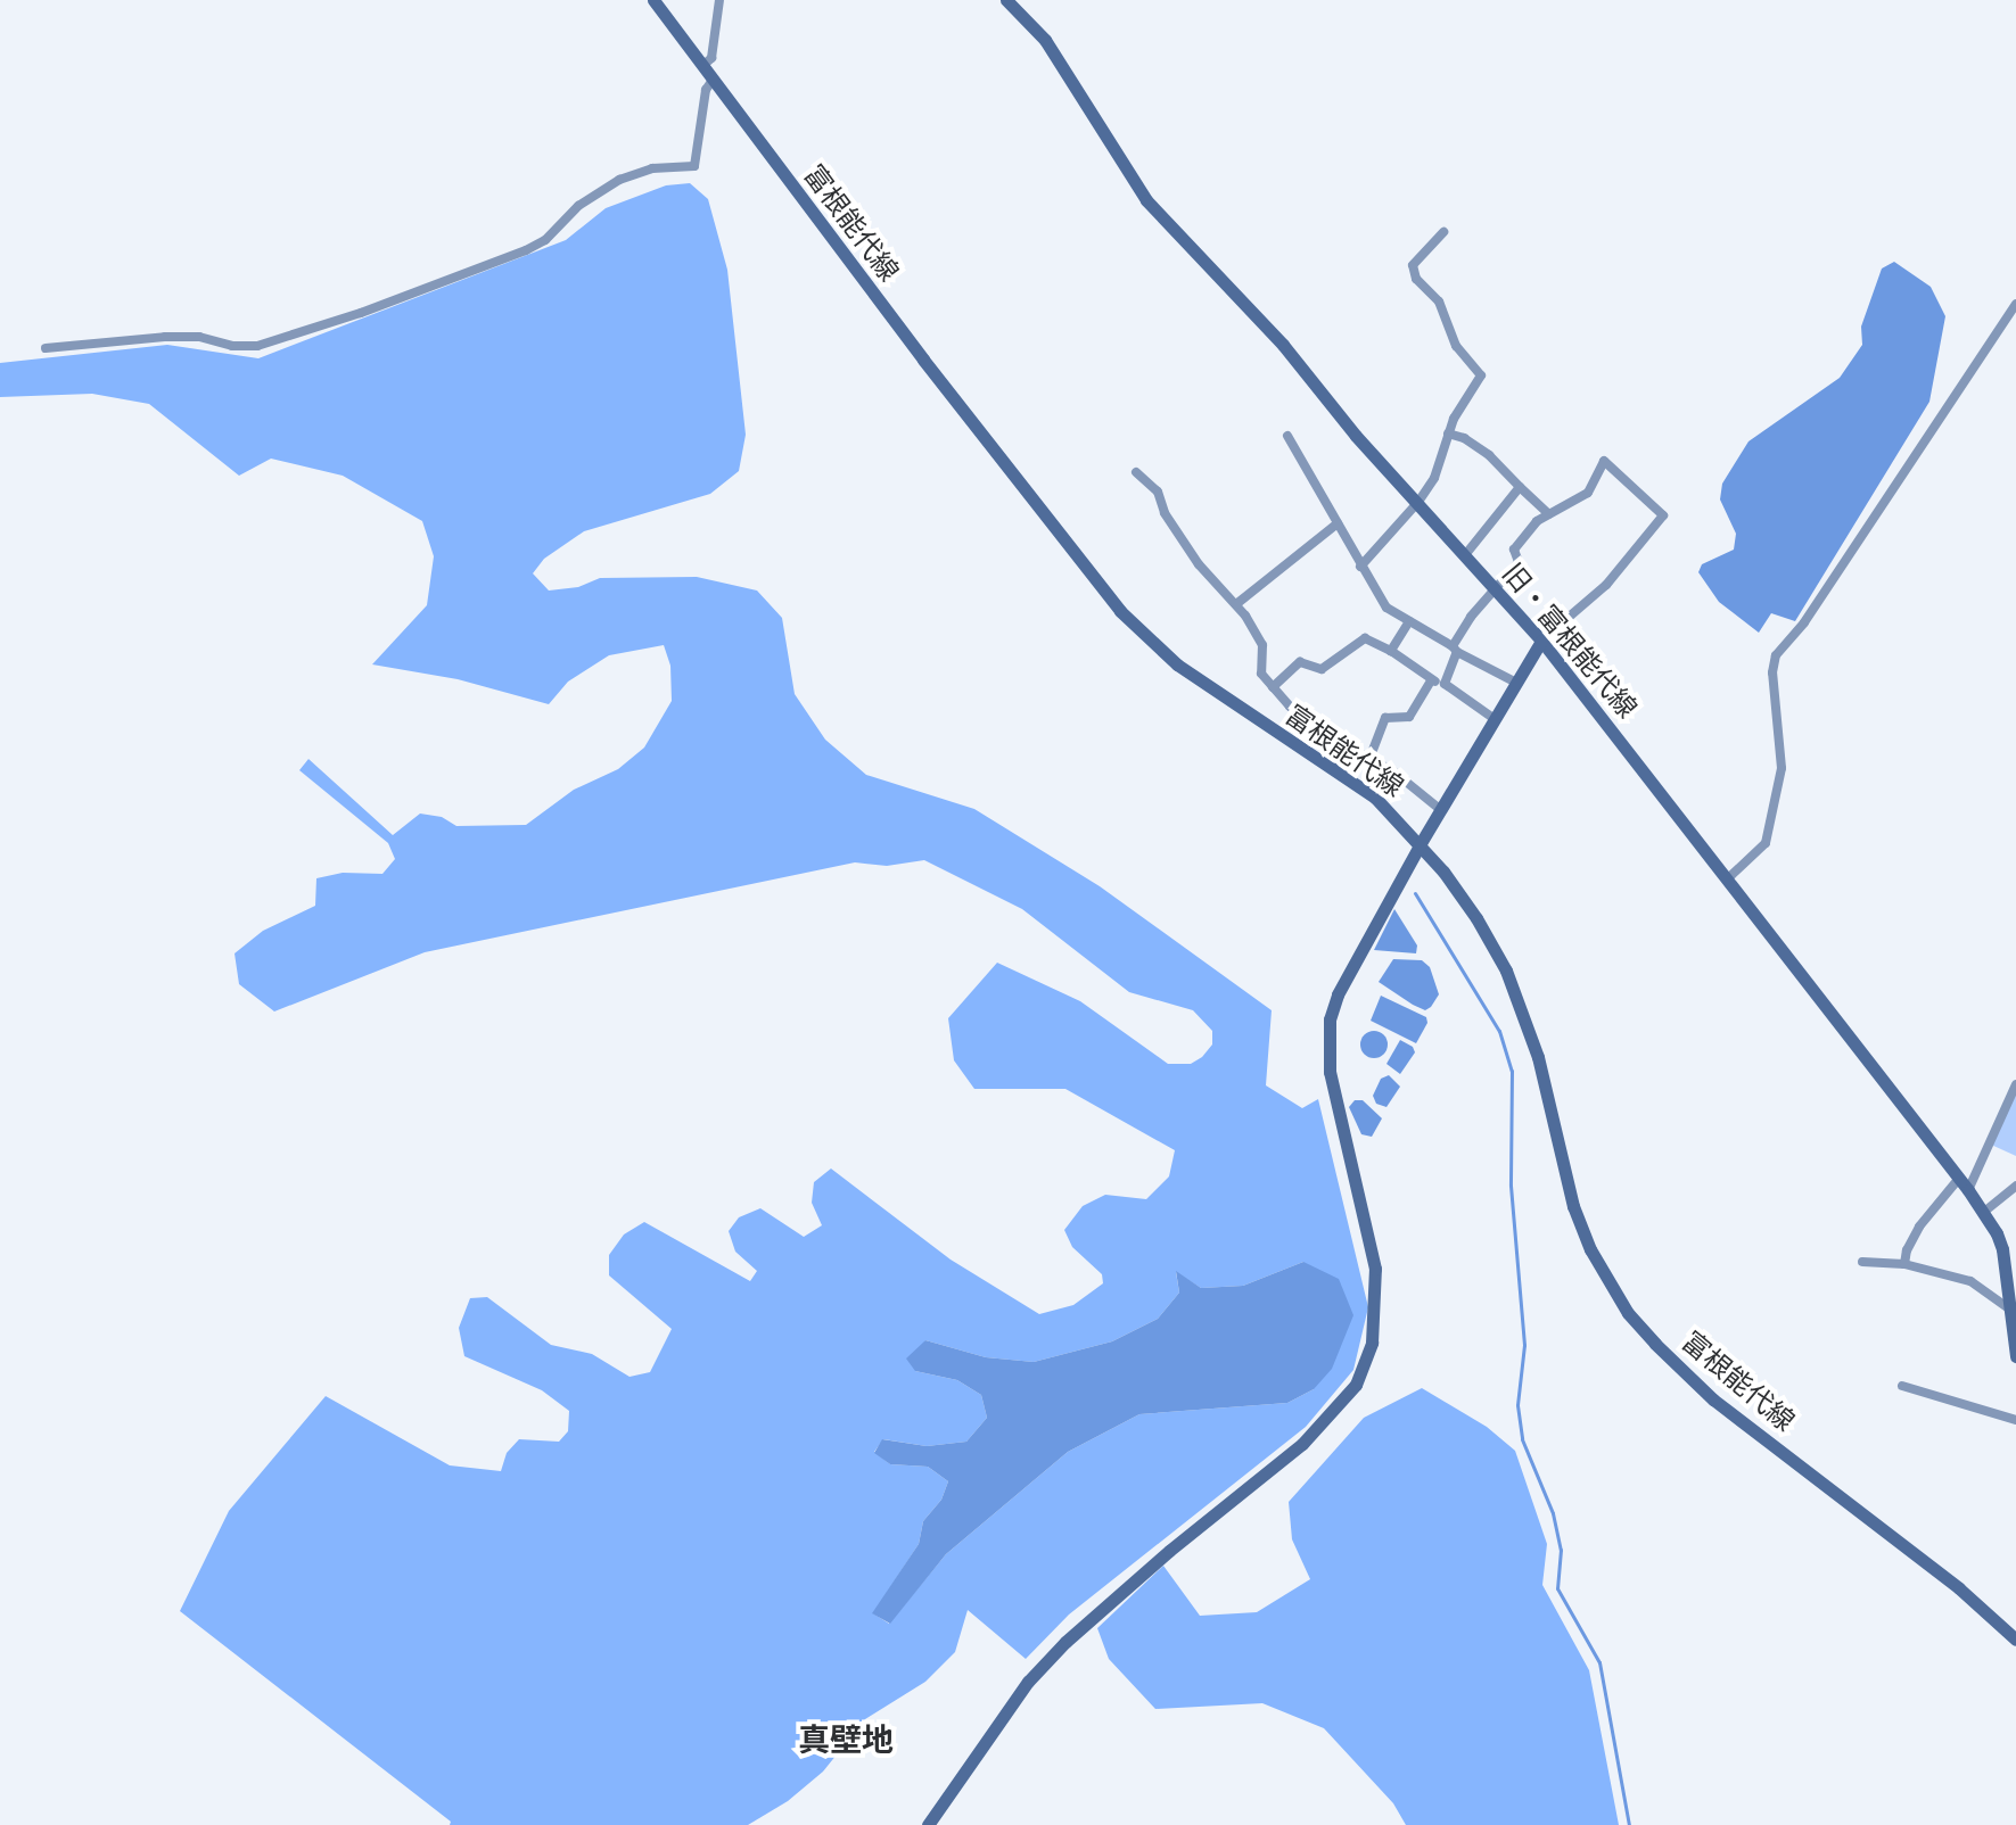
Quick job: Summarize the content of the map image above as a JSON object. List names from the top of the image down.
{
  "streets": {
    "street": ["富根能代線", "旧・富根能代線"]
  },
  "districts": ["真壁地"]
}
